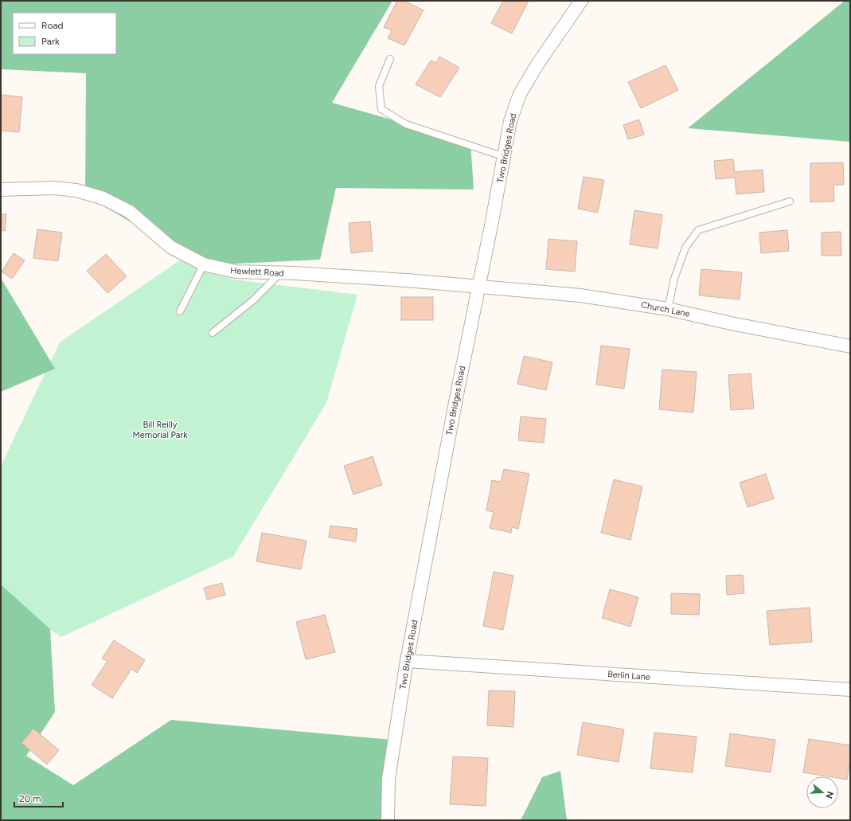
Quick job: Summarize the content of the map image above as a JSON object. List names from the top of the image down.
{
  "streets": {
    "street": [
      "Two Bridges Road",
      "Hewlett Road",
      "Church Lane",
      "Berlin Lane"
    ]
  },
  "crossings": [
    ["Two Bridges Road", "Hewlett Road"],
    ["Two Bridges Road", "Church Lane"],
    ["Two Bridges Road", "Berlin Lane"],
    ["Hewlett Road", "Church Lane"]
  ],
  "parks": ["Bill Reilly Memorial Park"],
  "legend": ["Road", "Park"],
  "scale_bar": "20 m",
  "north": "right"
}
